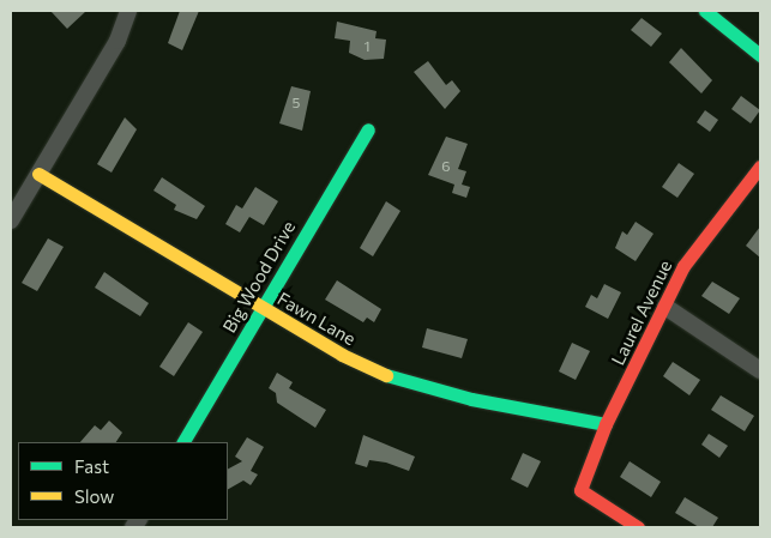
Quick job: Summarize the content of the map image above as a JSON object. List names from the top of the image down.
{
  "streets": {
    "street": ["Big Wood Drive", "Laurel Avenue", "Fawn Lane"]
  },
  "crossings": [
    ["Big Wood Drive", "Fawn Lane"],
    ["Laurel Avenue", "Fawn Lane"]
  ],
  "house_numbers": ["1", "5", "6"],
  "legend": ["Fast", "Slow"]
}
